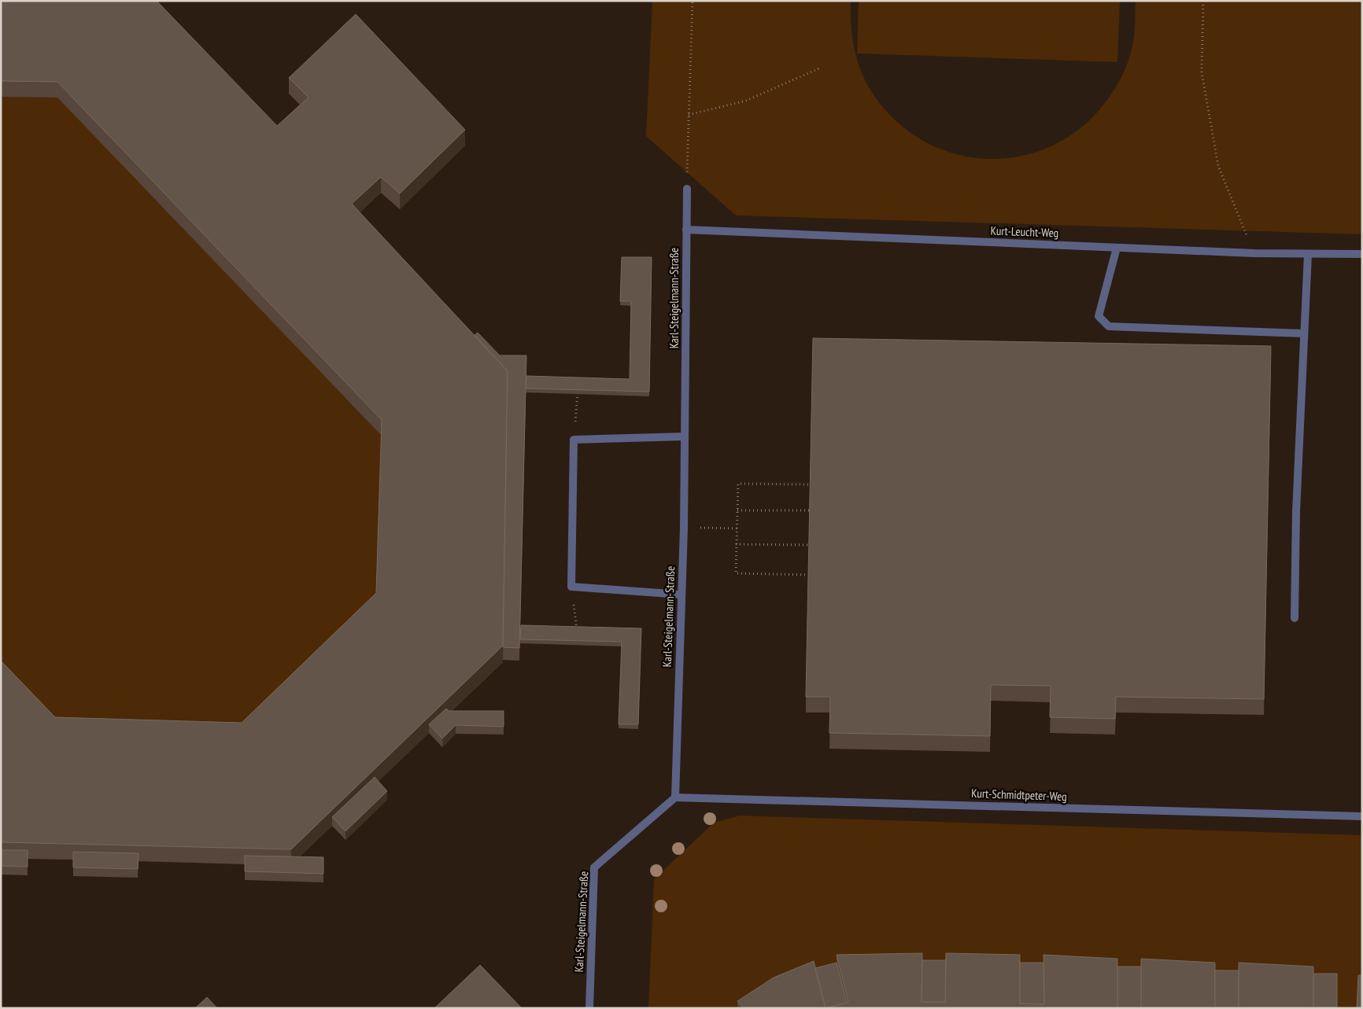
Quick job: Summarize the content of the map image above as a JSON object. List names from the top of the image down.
{
  "streets": {
    "street": ["Kurt-Leucht-Weg", "Karl-Steigelmann-Straße", "Kurt-Schmidtpeter-Weg"]
  },
  "crossings": [
    ["Kurt-Leucht-Weg", "Karl-Steigelmann-Straße"],
    ["Karl-Steigelmann-Straße", "Kurt-Schmidtpeter-Weg"]
  ]
}
